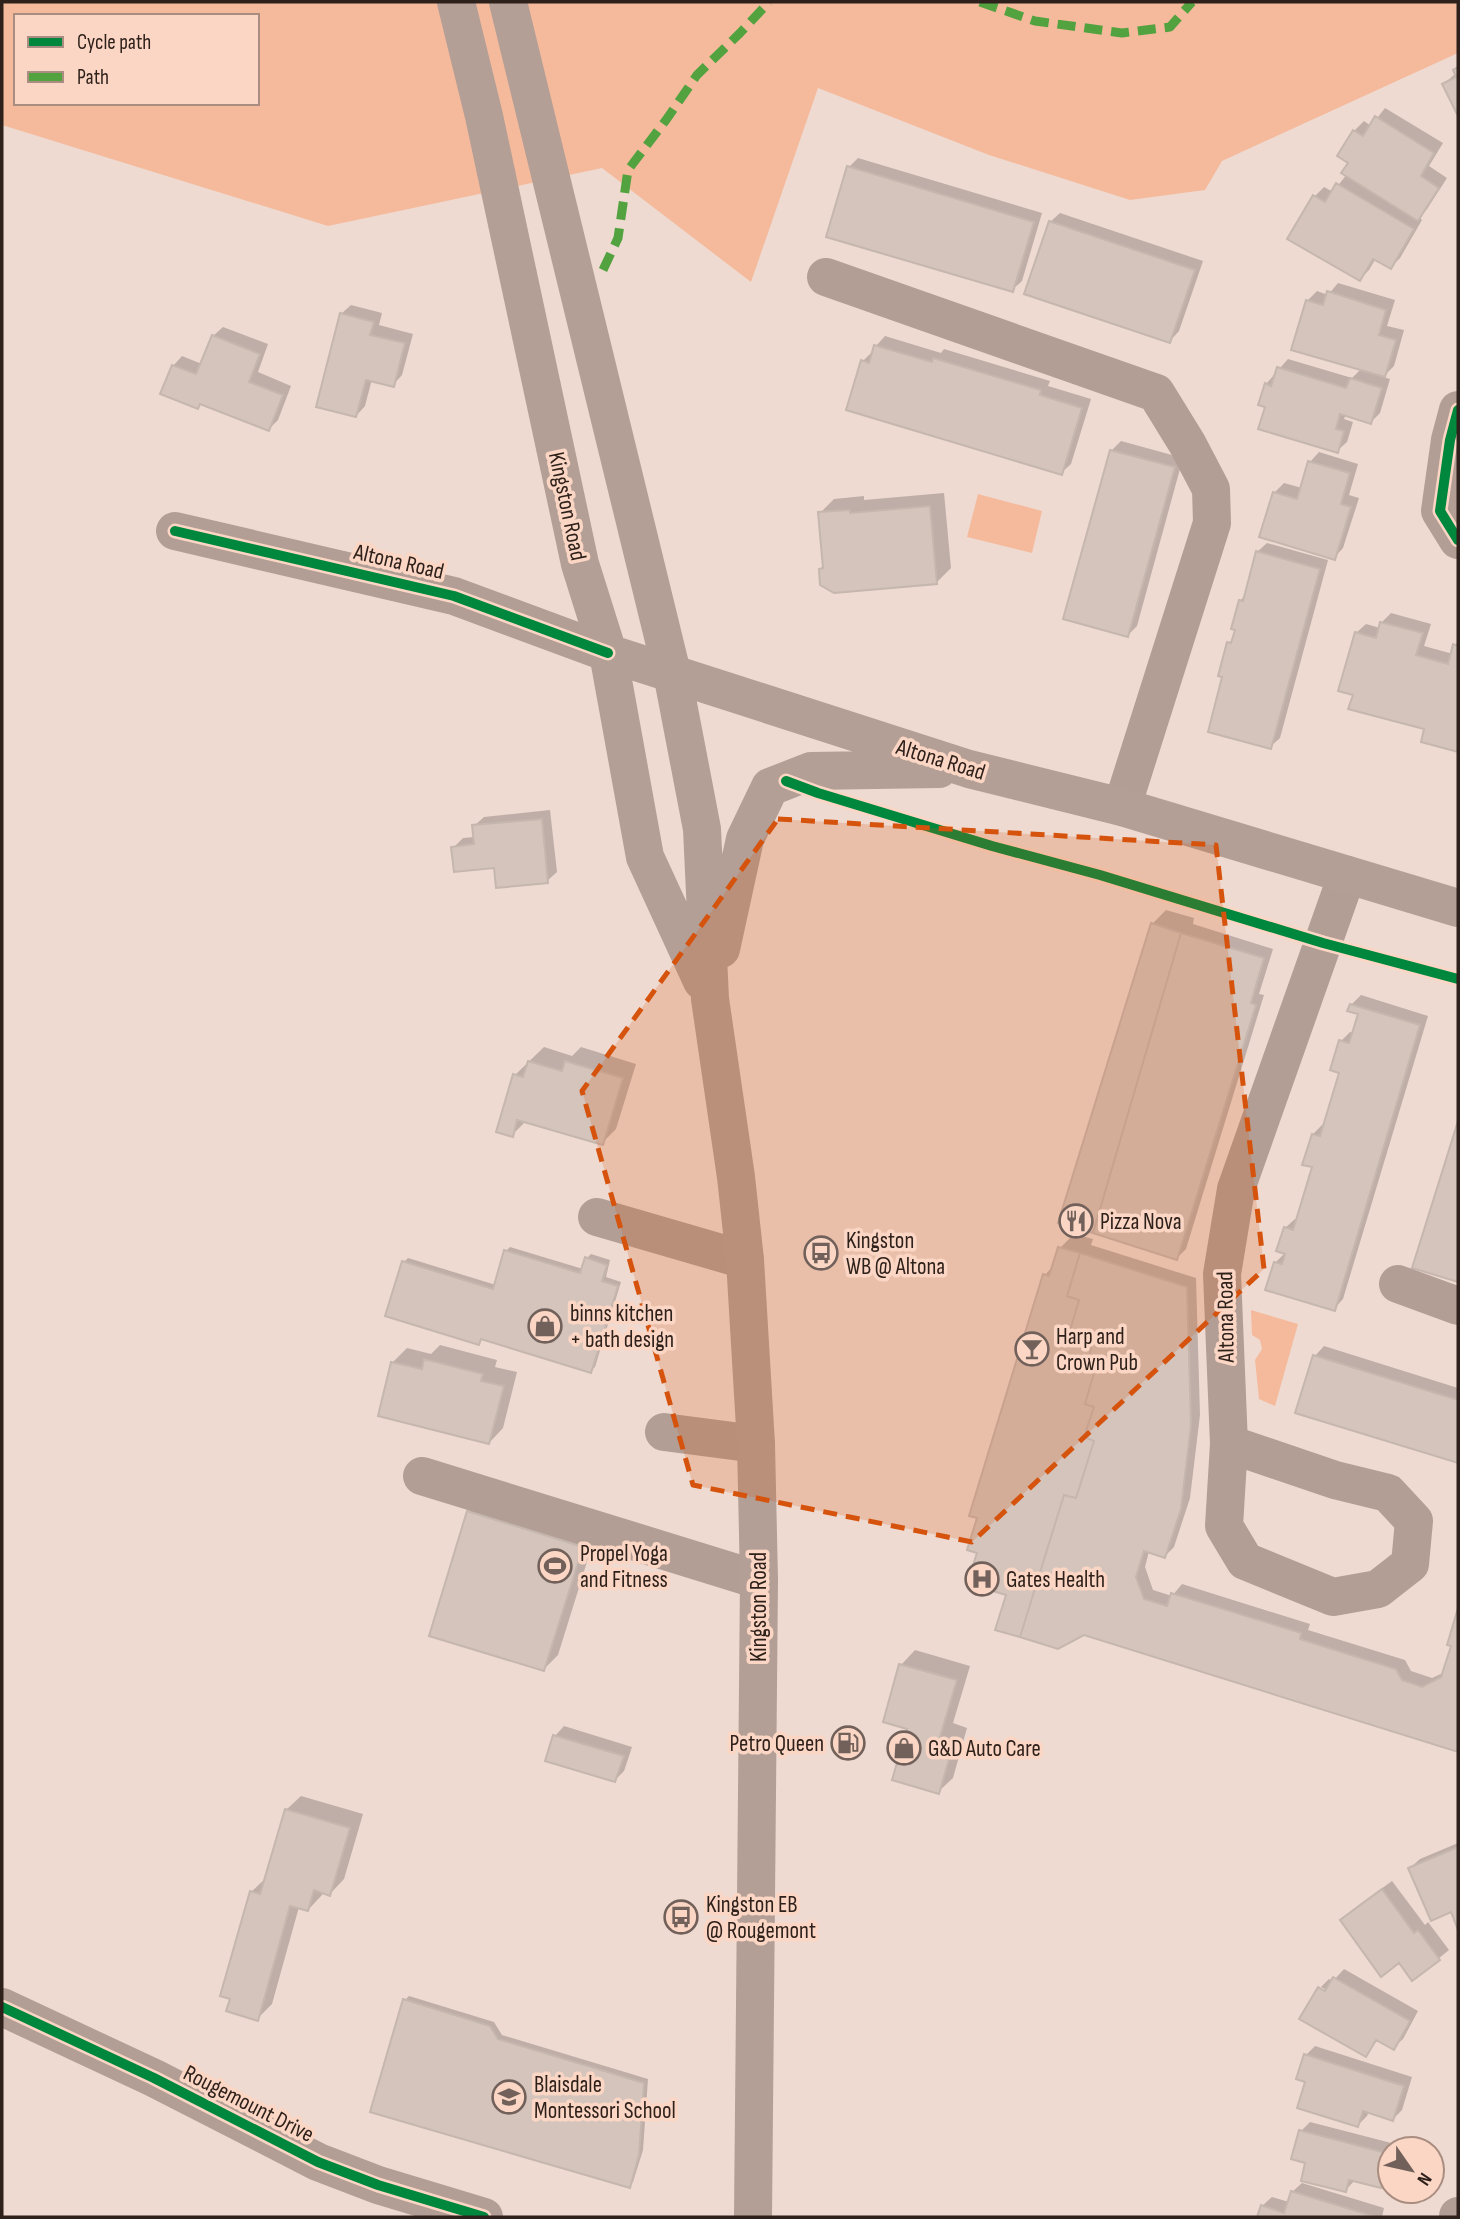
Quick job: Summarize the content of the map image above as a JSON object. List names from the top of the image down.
{
  "streets": {
    "main road": ["Kingston Road", "Altona Road"],
    "street": ["Rougemount Drive"]
  },
  "crossings": [
    ["Kingston Road", "Altona Road"]
  ],
  "places": {
    "restaurant": ["Pizza Nova"],
    "bus stop": ["Kingston WB @ Altona", "Kingston EB @ Rougemont"],
    "shop": ["binns kitchen + bath design", "G&D Auto Care"],
    "bar": ["Harp and Crown Pub"],
    "sports": ["Propel Yoga and Fitness"],
    "hospital": ["Gates Health"],
    "fuel station": ["Petro Queen"],
    "school or university": ["Blaisdale Montessori School"]
  },
  "legend": ["Cycle path", "Path"],
  "north": "bottom right"
}
